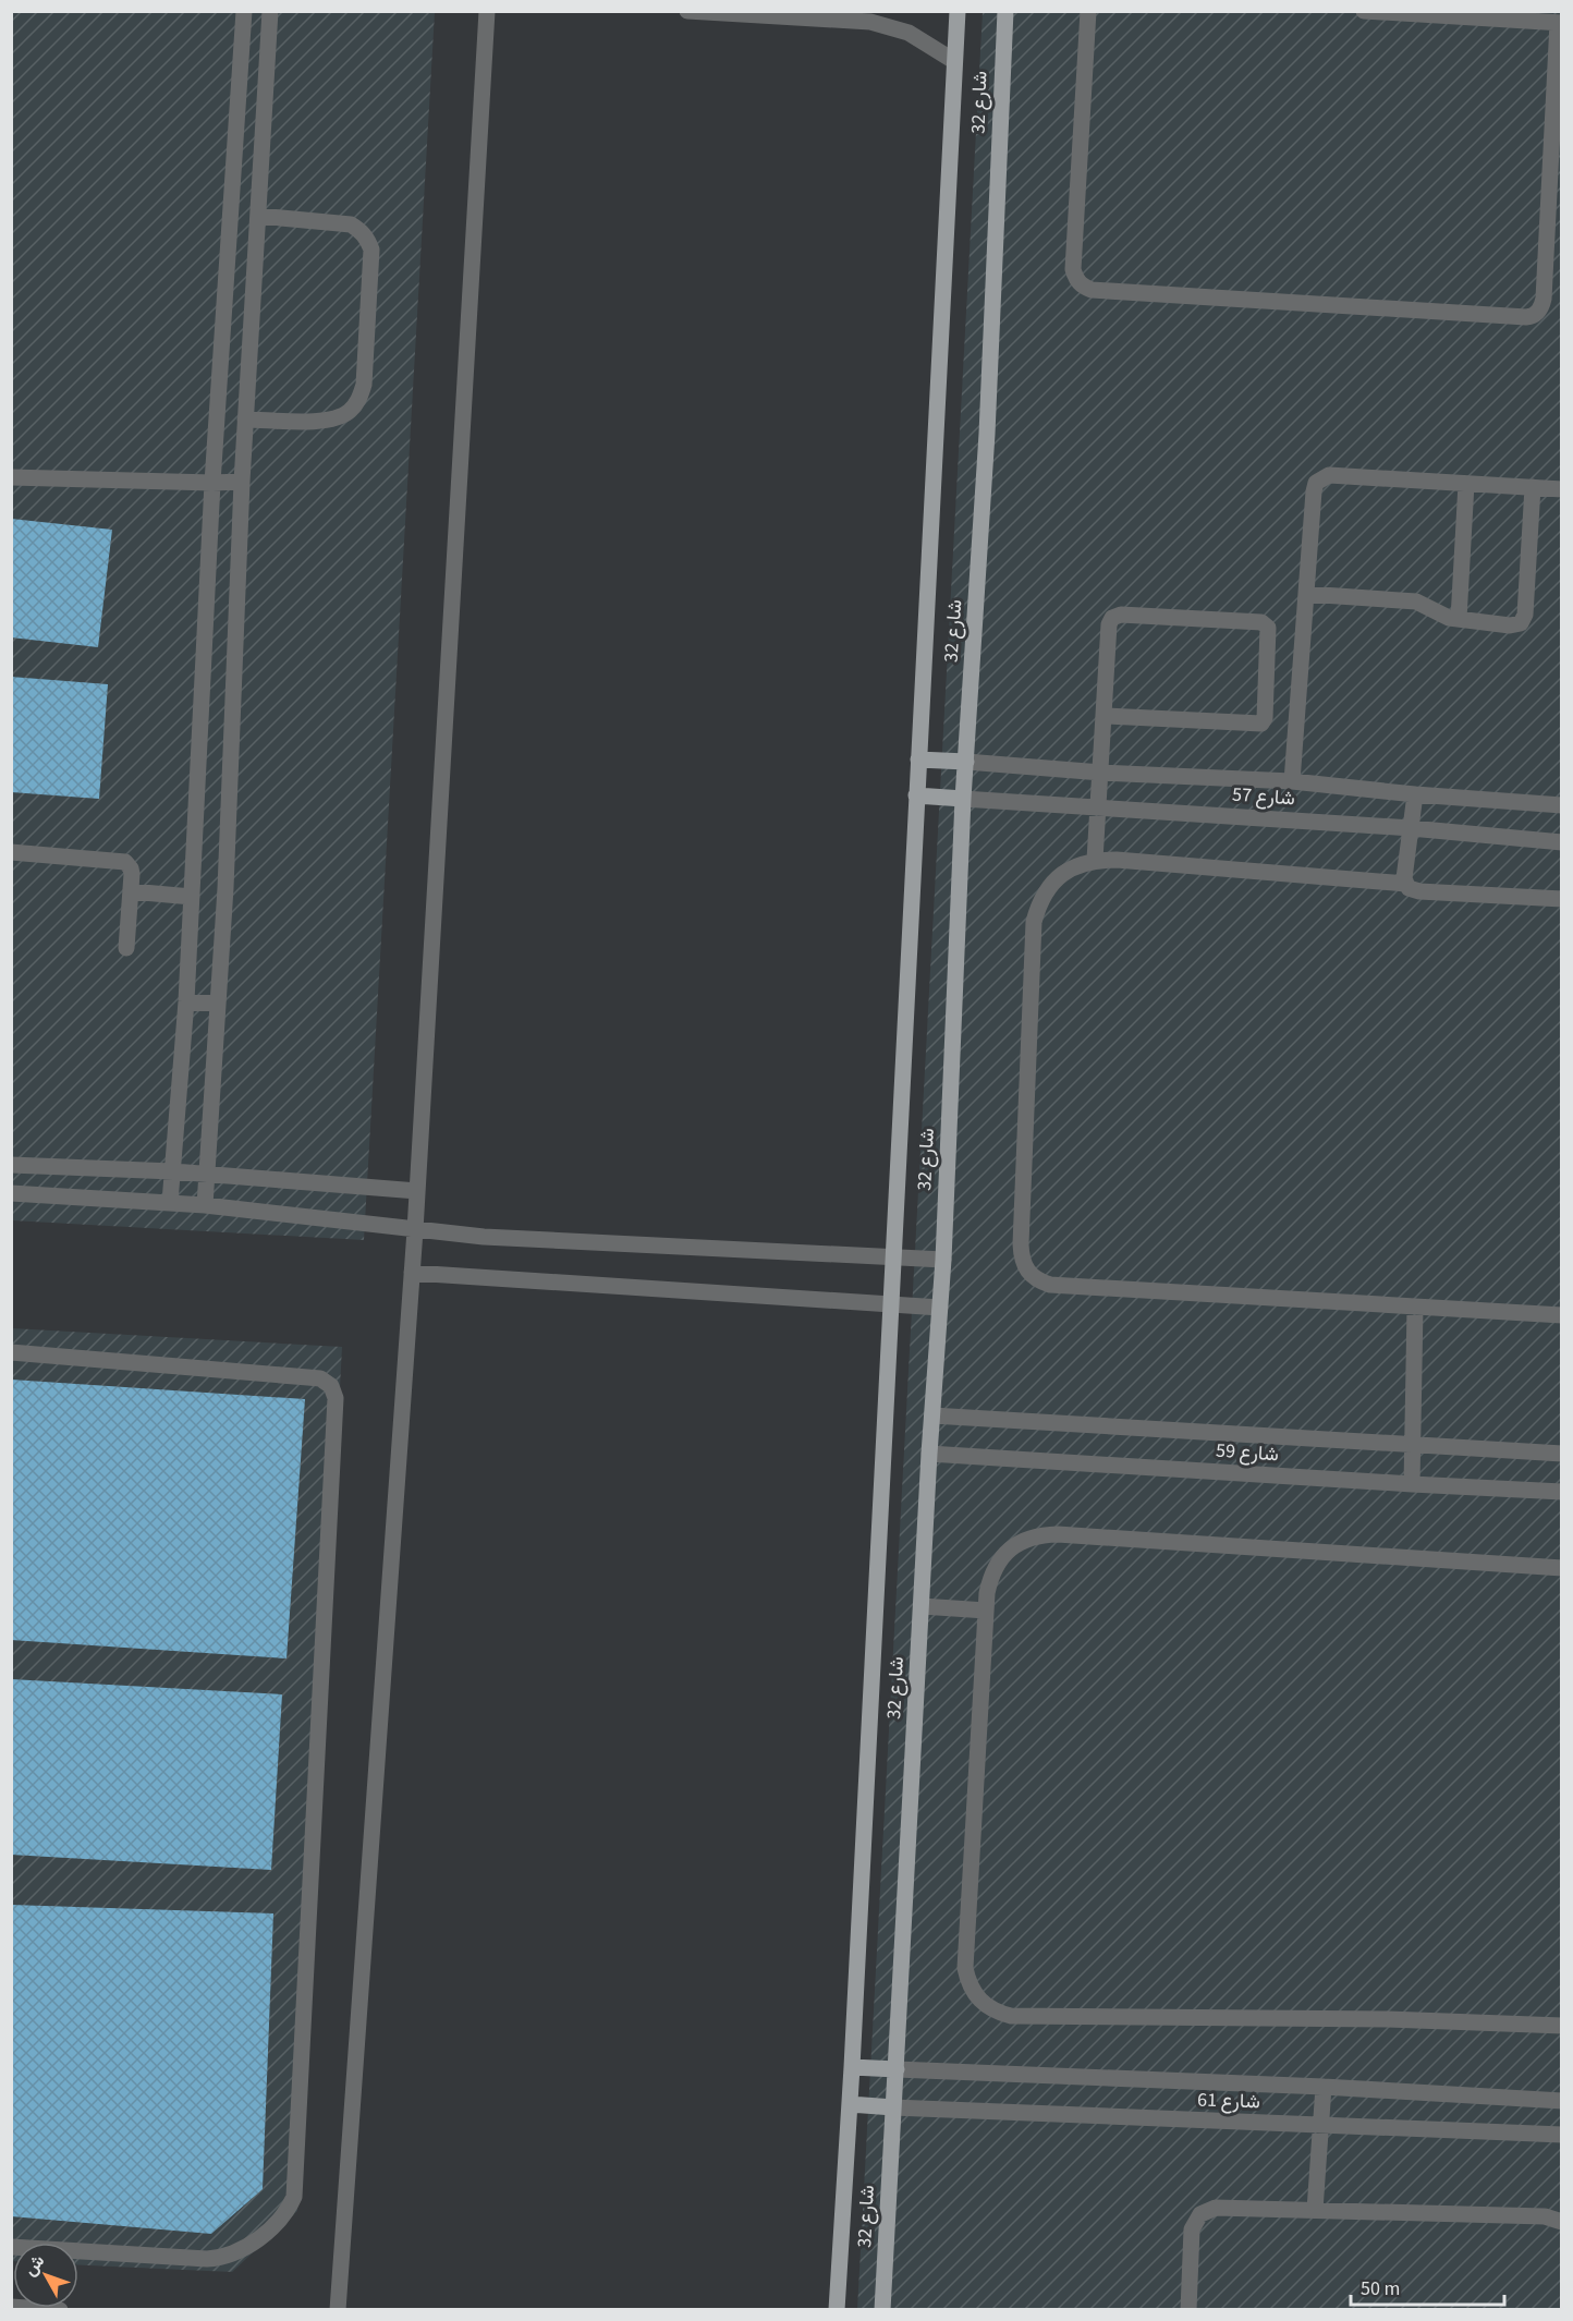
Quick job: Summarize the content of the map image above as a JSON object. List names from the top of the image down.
{
  "streets": {
    "main road": ["شارع 32"],
    "street": ["شارع 57", "شارع 59", "شارع 61"]
  },
  "crossings": [
    ["شارع 32", "شارع 57"],
    ["شارع 32", "شارع 59"],
    ["شارع 32", "شارع 61"]
  ],
  "scale_bar": "50 m",
  "north": "top left"
}
